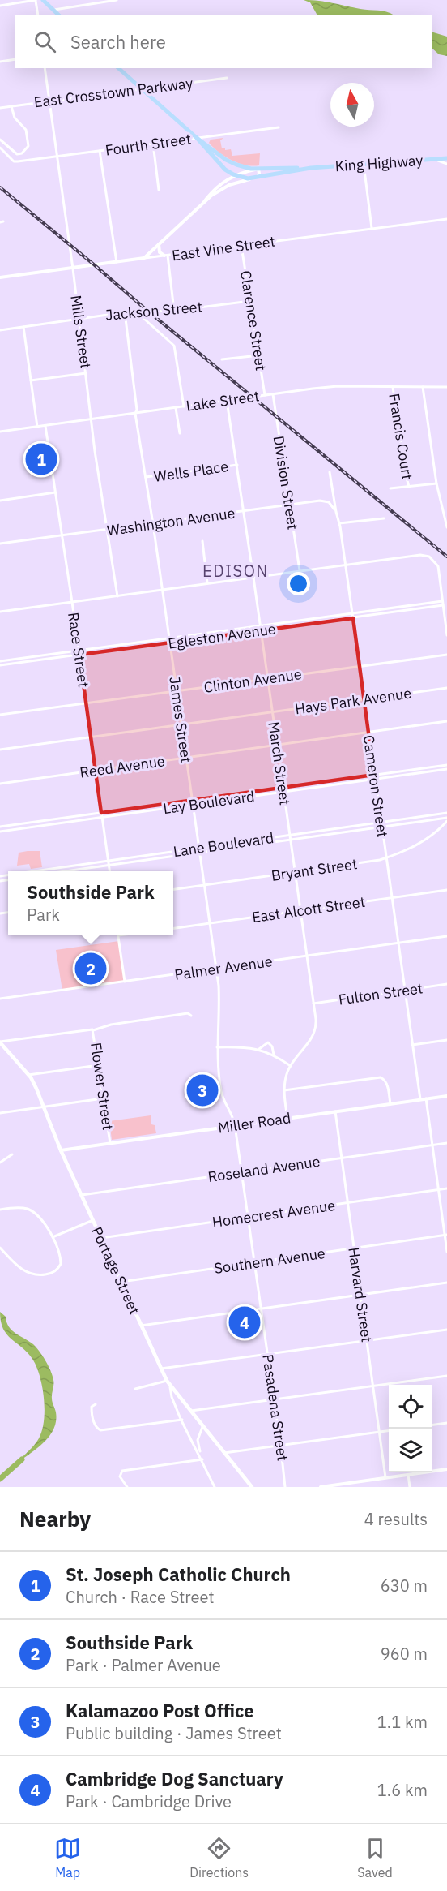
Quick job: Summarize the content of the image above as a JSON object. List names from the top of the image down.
{
  "streets": {
    "main road": ["King Highway", "Portage Street"],
    "street": [
      "East Crosstown Parkway",
      "Fourth Street",
      "East Vine Street",
      "Jackson Street",
      "Clarence Street",
      "Mills Street",
      "Lake Street",
      "Francis Court",
      "Wells Place",
      "Division Street",
      "Washington Avenue",
      "Egleston Avenue",
      "Race Street",
      "Clinton Avenue",
      "Hays Park Avenue",
      "James Street",
      "March Street",
      "Reed Avenue",
      "Cameron Street",
      "Lay Boulevard",
      "Lane Boulevard",
      "Bryant Street",
      "East Alcott Street",
      "Palmer Avenue",
      "Fulton Street",
      "Flower Street",
      "Miller Road",
      "Roseland Avenue",
      "Homecrest Avenue",
      "Southern Avenue",
      "Harvard Street",
      "Pasadena Street"
    ]
  },
  "crossings": [
    ["East Crosstown Parkway", "King Highway"],
    ["East Crosstown Parkway", "Mills Street"],
    ["Fourth Street", "King Highway"],
    ["Fourth Street", "Mills Street"],
    ["East Vine Street", "Clarence Street"],
    ["East Vine Street", "Mills Street"],
    ["Jackson Street", "Clarence Street"],
    ["Jackson Street", "Mills Street"],
    ["Jackson Street", "James Street"],
    ["Clarence Street", "Lake Street"],
    ["Mills Street", "Lake Street"],
    ["Mills Street", "Washington Avenue"],
    ["Lake Street", "Francis Court"],
    ["Lake Street", "Division Street"],
    ["Lake Street", "Race Street"],
    ["Lake Street", "James Street"],
    ["Lake Street", "March Street"],
    ["Wells Place", "James Street"],
    ["Wells Place", "March Street"],
    ["Division Street", "Washington Avenue"],
    ["Washington Avenue", "Race Street"],
    ["Washington Avenue", "James Street"],
    ["Washington Avenue", "March Street"],
    ["Washington Avenue", "Cameron Street"],
    ["Egleston Avenue", "Race Street"],
    ["Egleston Avenue", "James Street"],
    ["Egleston Avenue", "March Street"],
    ["Egleston Avenue", "Cameron Street"],
    ["Race Street", "Clinton Avenue"],
    ["Race Street", "Hays Park Avenue"],
    ["Race Street", "Reed Avenue"],
    ["Race Street", "Lay Boulevard"],
    ["Race Street", "Lane Boulevard"],
    ["Clinton Avenue", "James Street"],
    ["Clinton Avenue", "March Street"],
    ["Clinton Avenue", "Cameron Street"],
    ["Hays Park Avenue", "James Street"],
    ["Hays Park Avenue", "March Street"],
    ["Hays Park Avenue", "Cameron Street"],
    ["James Street", "Reed Avenue"],
    ["James Street", "Lay Boulevard"],
    ["James Street", "Lane Boulevard"],
    ["James Street", "Bryant Street"],
    ["James Street", "East Alcott Street"],
    ["James Street", "Palmer Avenue"],
    ["James Street", "Miller Road"],
    ["James Street", "Pasadena Street"],
    ["March Street", "Reed Avenue"],
    ["March Street", "Lay Boulevard"],
    ["March Street", "Lane Boulevard"],
    ["March Street", "Bryant Street"],
    ["March Street", "East Alcott Street"],
    ["March Street", "Palmer Avenue"],
    ["March Street", "Fulton Street"],
    ["March Street", "Miller Road"],
    ["Reed Avenue", "Cameron Street"],
    ["Cameron Street", "Lay Boulevard"],
    ["Cameron Street", "Lane Boulevard"],
    ["Cameron Street", "Bryant Street"],
    ["Cameron Street", "East Alcott Street"],
    ["Cameron Street", "Palmer Avenue"],
    ["Cameron Street", "Fulton Street"],
    ["Cameron Street", "Miller Road"],
    ["Lane Boulevard", "Bryant Street"],
    ["Flower Street", "Miller Road"],
    ["Miller Road", "Portage Street"],
    ["Miller Road", "Harvard Street"],
    ["Miller Road", "Pasadena Street"],
    ["Roseland Avenue", "Portage Street"],
    ["Roseland Avenue", "Harvard Street"],
    ["Roseland Avenue", "Pasadena Street"],
    ["Homecrest Avenue", "Portage Street"],
    ["Homecrest Avenue", "Harvard Street"],
    ["Homecrest Avenue", "Pasadena Street"],
    ["Southern Avenue", "Portage Street"],
    ["Southern Avenue", "Harvard Street"],
    ["Southern Avenue", "Pasadena Street"]
  ],
  "districts": ["EDISON"],
  "north": "top",
  "page": {
    "search": "Search here",
    "pins": [
      "1",
      "2",
      "3",
      "4"
    ],
    "popup": ["Southside Park", "Park"],
    "heading": ["Nearby", "4 results"],
    "list": [
      {
        "mark": "1",
        "name": "St. Joseph Catholic Church",
        "note": "Church · Race Street",
        "value": "630 m"
      },
      {
        "mark": "2",
        "name": "Southside Park",
        "note": "Park · Palmer Avenue",
        "value": "960 m"
      },
      {
        "mark": "3",
        "name": "Kalamazoo Post Office",
        "note": "Public building · James Street",
        "value": "1.1 km"
      },
      {
        "mark": "4",
        "name": "Cambridge Dog Sanctuary",
        "note": "Park · Cambridge Drive",
        "value": "1.6 km"
      }
    ],
    "nav": ["Map", "Directions", "Saved"]
  }
}
